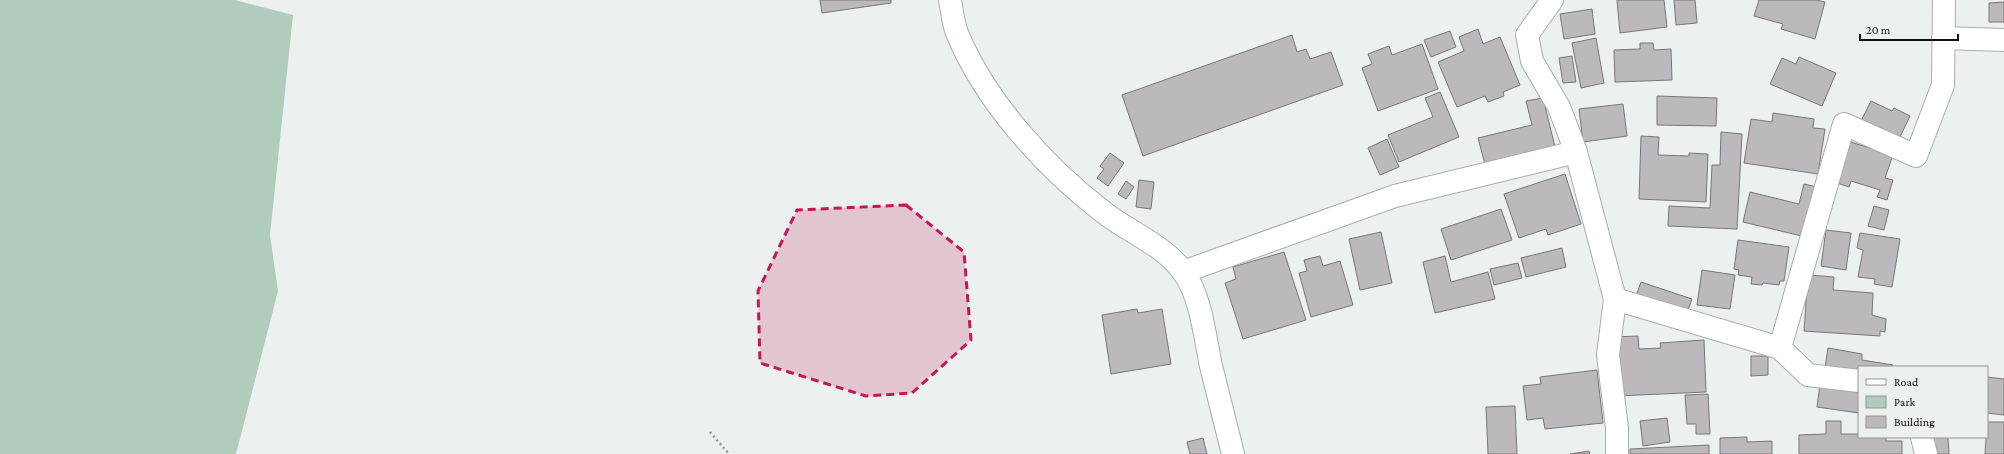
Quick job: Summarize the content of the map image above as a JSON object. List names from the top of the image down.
{
  "legend": ["Road", "Park", "Building"],
  "scale_bar": "20 m"
}
